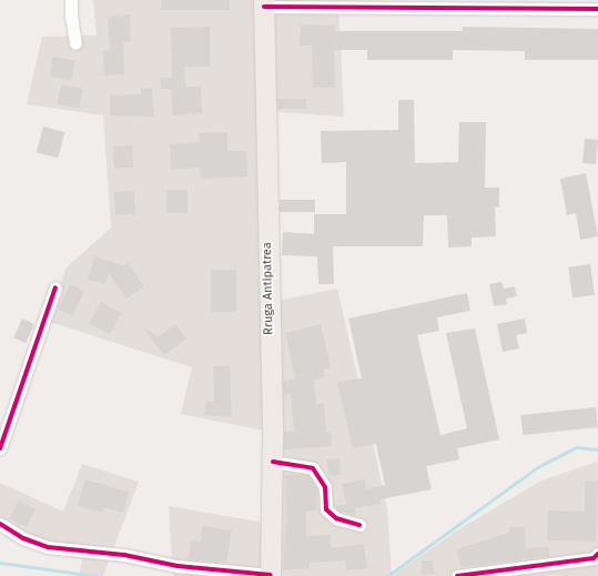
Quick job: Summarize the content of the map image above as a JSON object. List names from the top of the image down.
{
  "streets": {
    "main road": ["Rruga Antipatrea"]
  }
}
